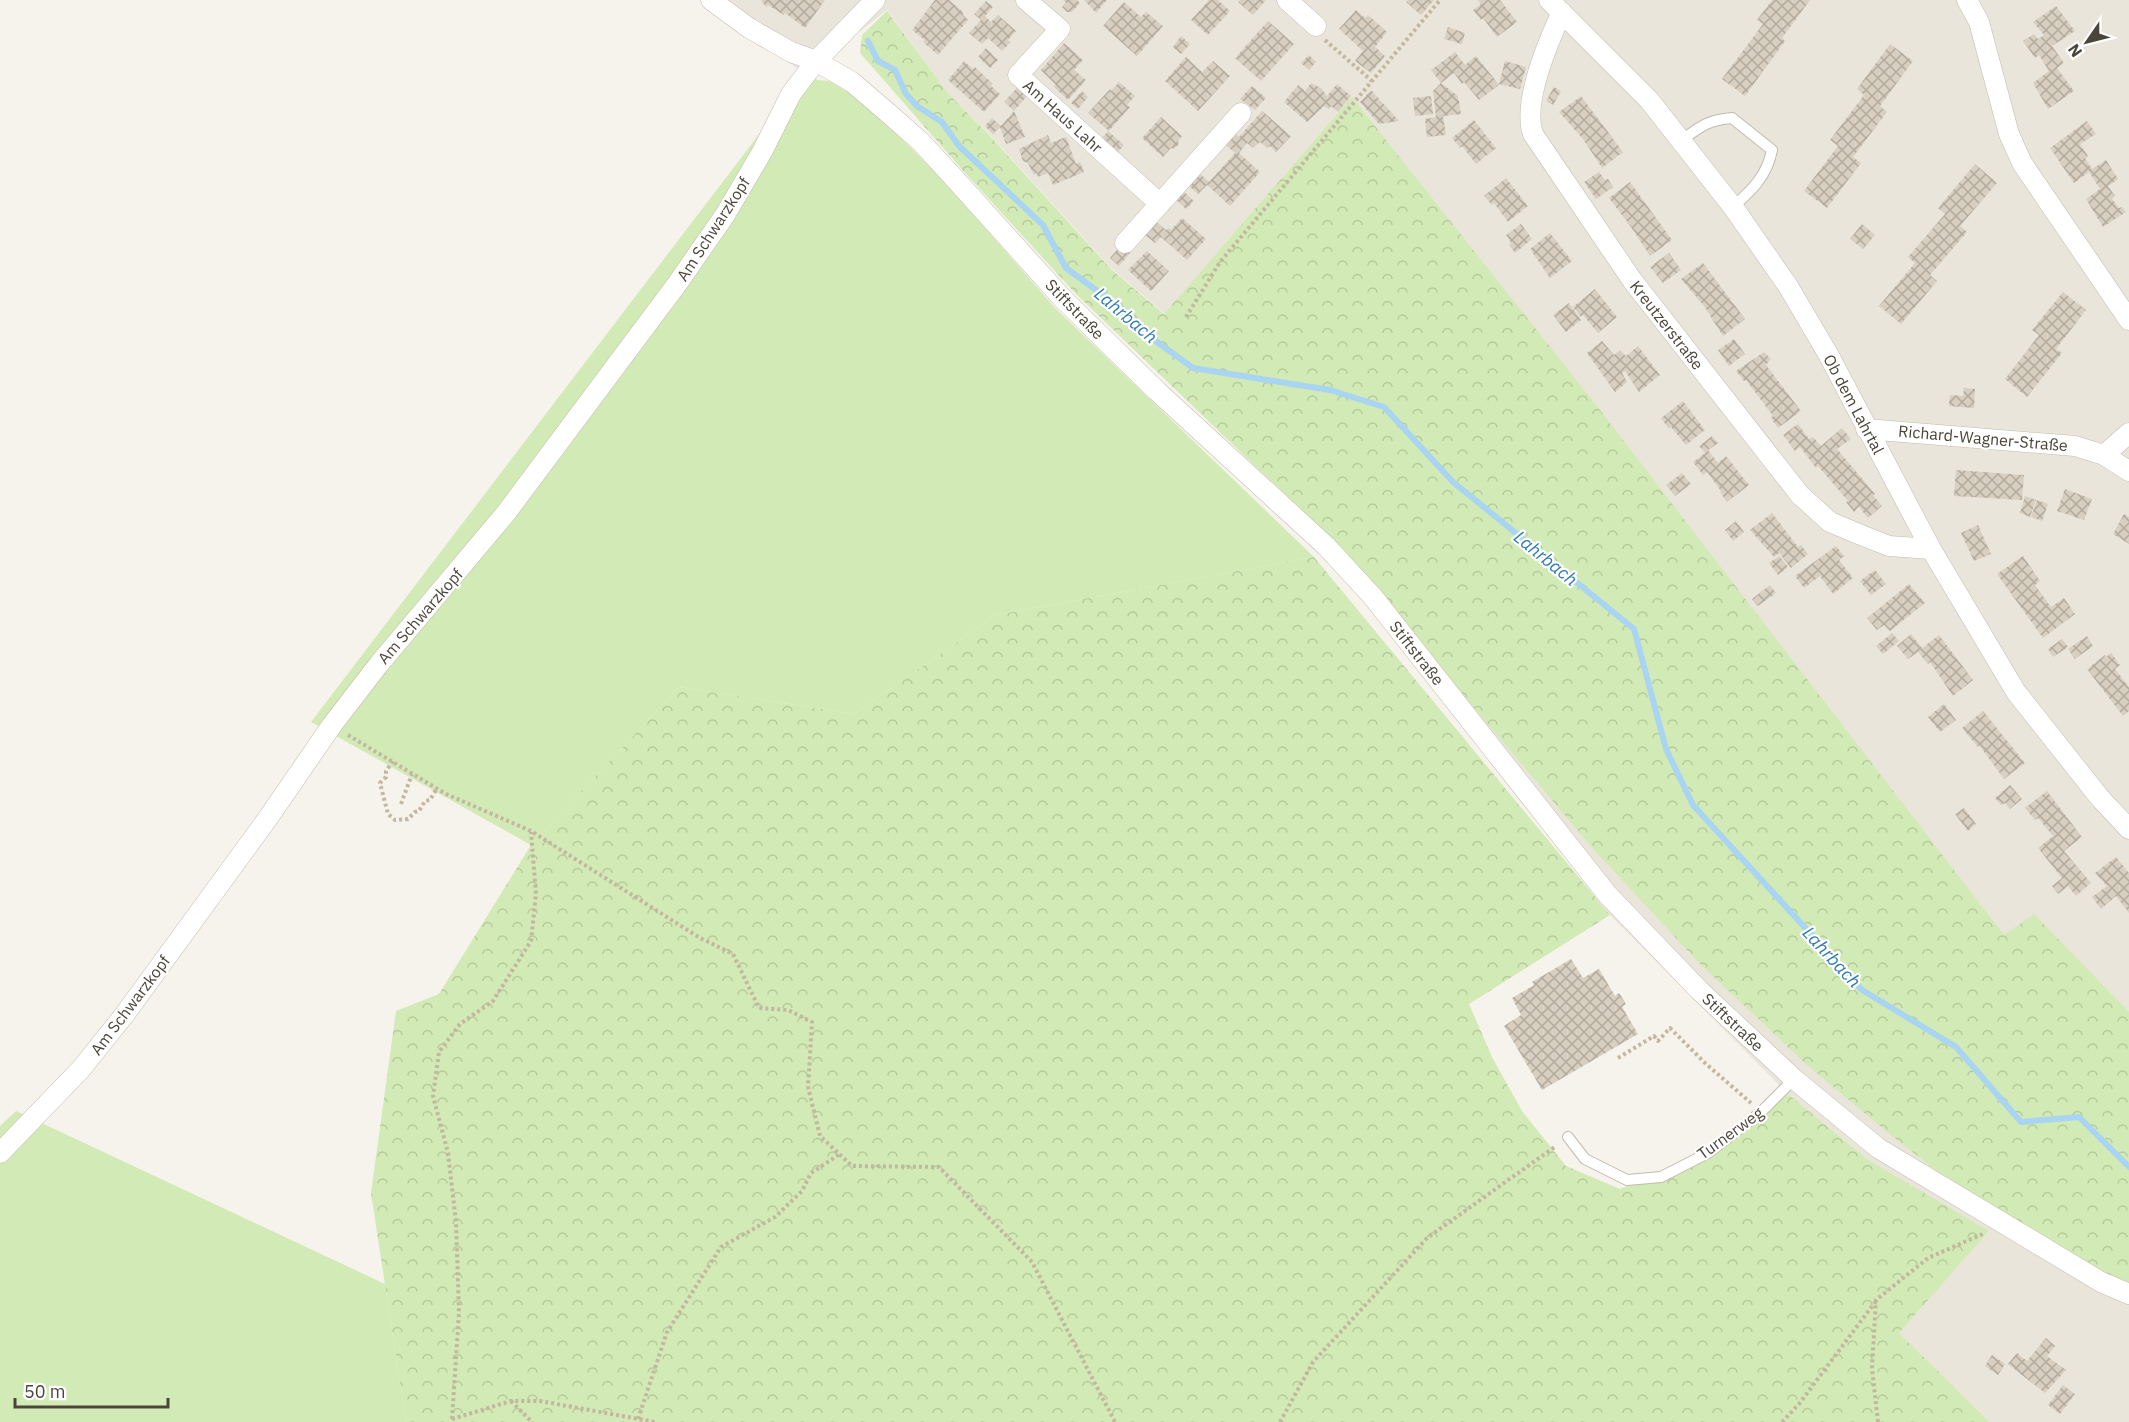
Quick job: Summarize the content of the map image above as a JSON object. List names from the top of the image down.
{
  "streets": {
    "street": [
      "Am Haus Lahr",
      "Am Schwarzkopf",
      "Stiftstraße",
      "Kreutzerstraße",
      "Ob dem Lahrtal",
      "Richard-Wagner-Straße"
    ],
    "lane": ["Turnerweg"]
  },
  "crossings": [
    ["Am Schwarzkopf", "Stiftstraße"],
    ["Stiftstraße", "Turnerweg"],
    ["Kreutzerstraße", "Ob dem Lahrtal"],
    ["Ob dem Lahrtal", "Richard-Wagner-Straße"]
  ],
  "water": ["Lahrbach"],
  "scale_bar": "50 m",
  "north": "bottom left"
}
